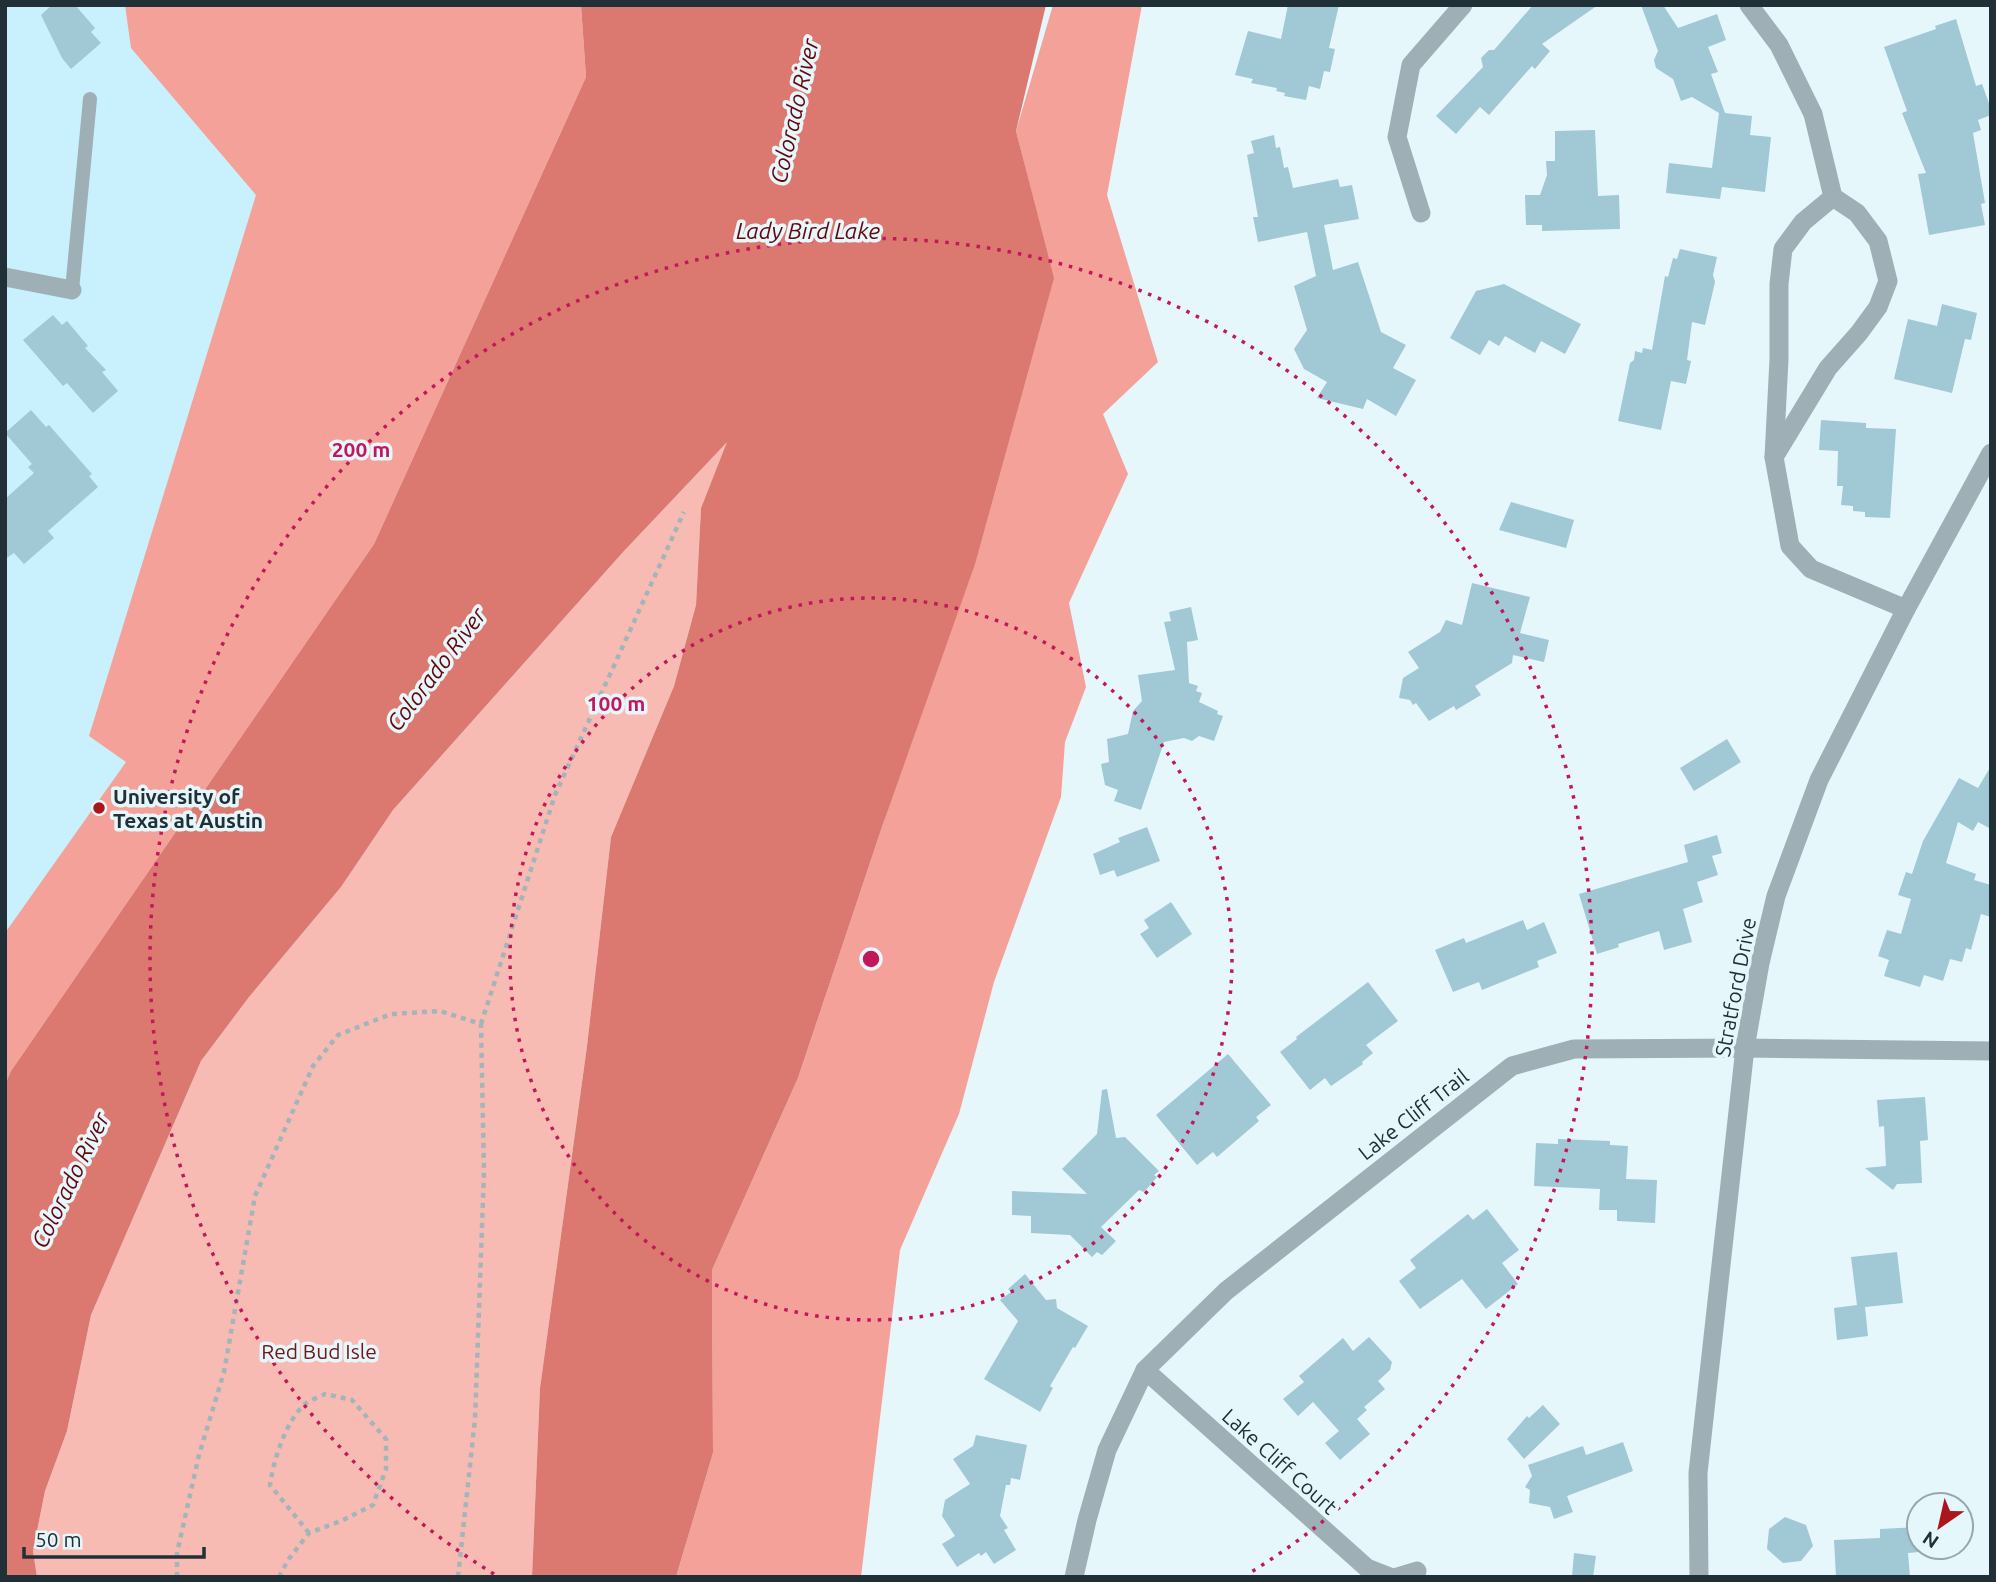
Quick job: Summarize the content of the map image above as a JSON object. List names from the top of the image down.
{
  "streets": {
    "street": ["Stratford Drive", "Lake Cliff Trail", "Lake Cliff Court"]
  },
  "crossings": [
    ["Stratford Drive", "Lake Cliff Trail"],
    ["Lake Cliff Trail", "Lake Cliff Court"]
  ],
  "water": ["Colorado River", "Lady Bird Lake"],
  "parks": ["Red Bud Isle"],
  "places": ["University of Texas at Austin"],
  "scale_bar": "50 m",
  "north": "bottom left",
  "rings": ["200 m", "100 m"]
}
